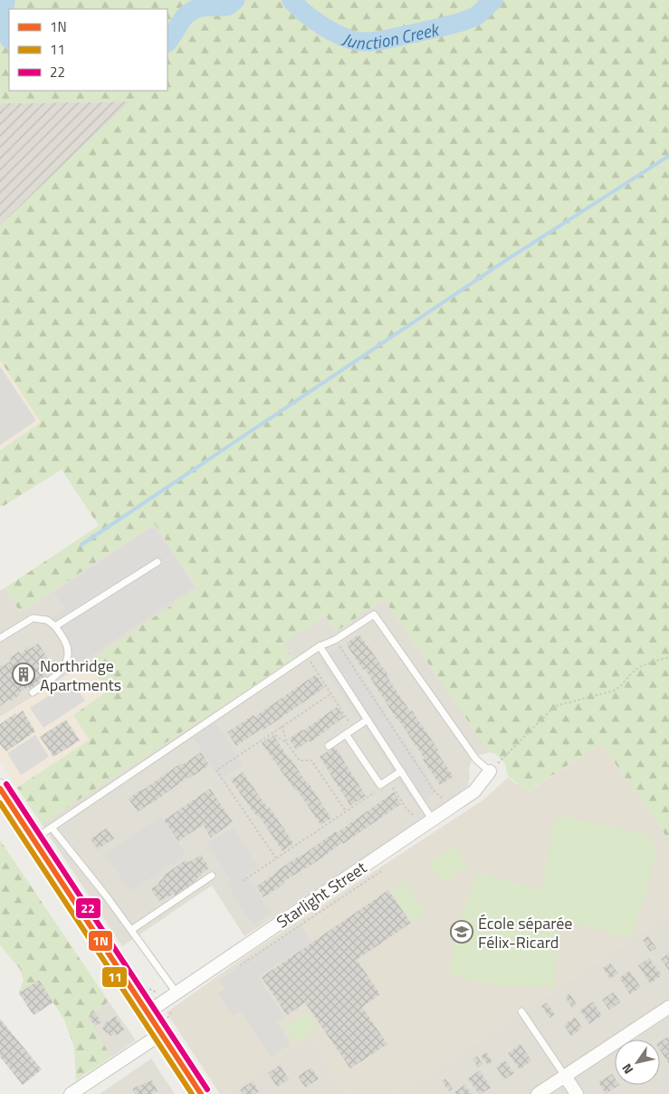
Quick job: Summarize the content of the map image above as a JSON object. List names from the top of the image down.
{
  "streets": {
    "street": ["Starlight Street"]
  },
  "water": ["Junction Creek"],
  "places": {
    "building": ["Northridge Apartments"],
    "school or university": ["École séparée Félix-Ricard"]
  },
  "lines": ["transit line 22", "transit line 1N", "transit line 11"],
  "legend": ["1N", "11", "22"],
  "north": "bottom left"
}
